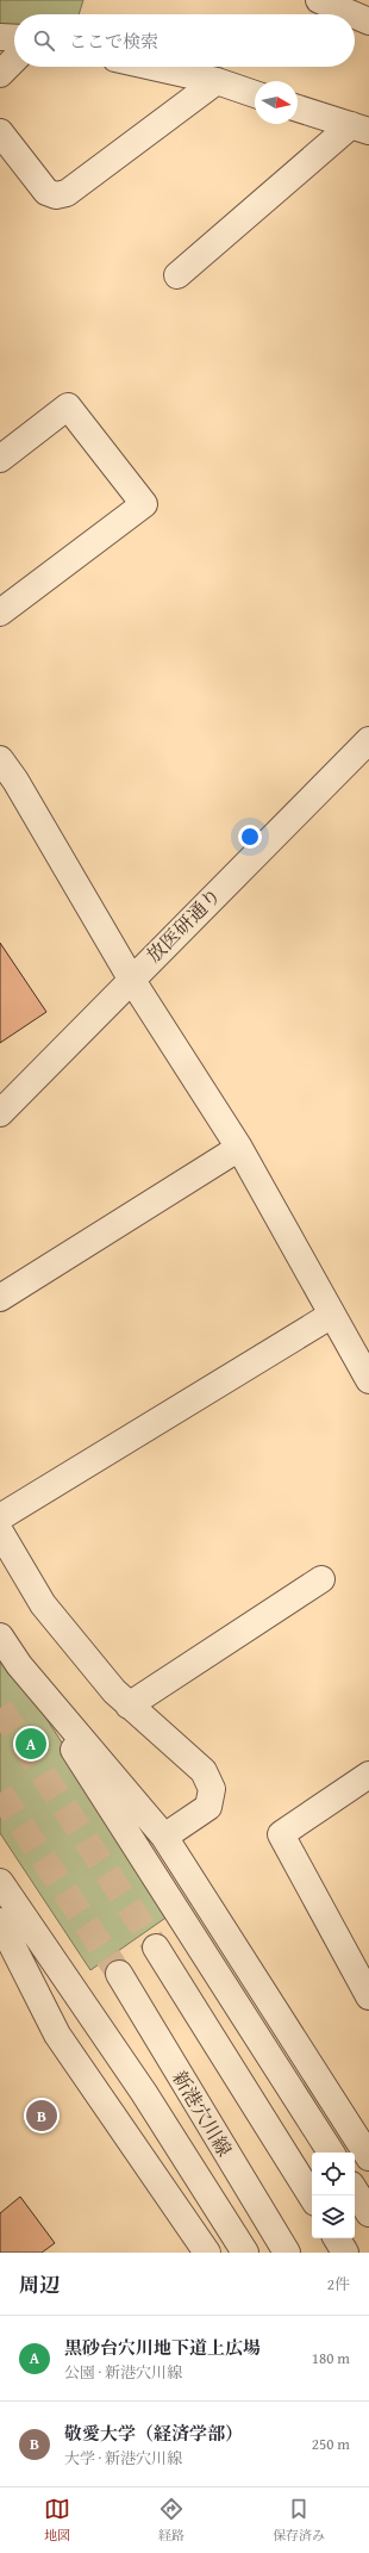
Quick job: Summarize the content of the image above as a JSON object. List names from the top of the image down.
{
  "streets": {
    "street": ["放医研通り", "新港穴川線"]
  },
  "north": "right",
  "page": {
    "search": "ここで検索",
    "pins": ["A", "B"],
    "heading": ["周辺", "2件"],
    "list": [
      {
        "mark": "A",
        "name": "黒砂台穴川地下道上広場",
        "note": "公園 · 新港穴川線",
        "value": "180 m"
      },
      {
        "mark": "B",
        "name": "敬愛大学（経済学部）",
        "note": "大学 · 新港穴川線",
        "value": "250 m"
      }
    ],
    "nav": ["地図", "経路", "保存済み"]
  }
}
